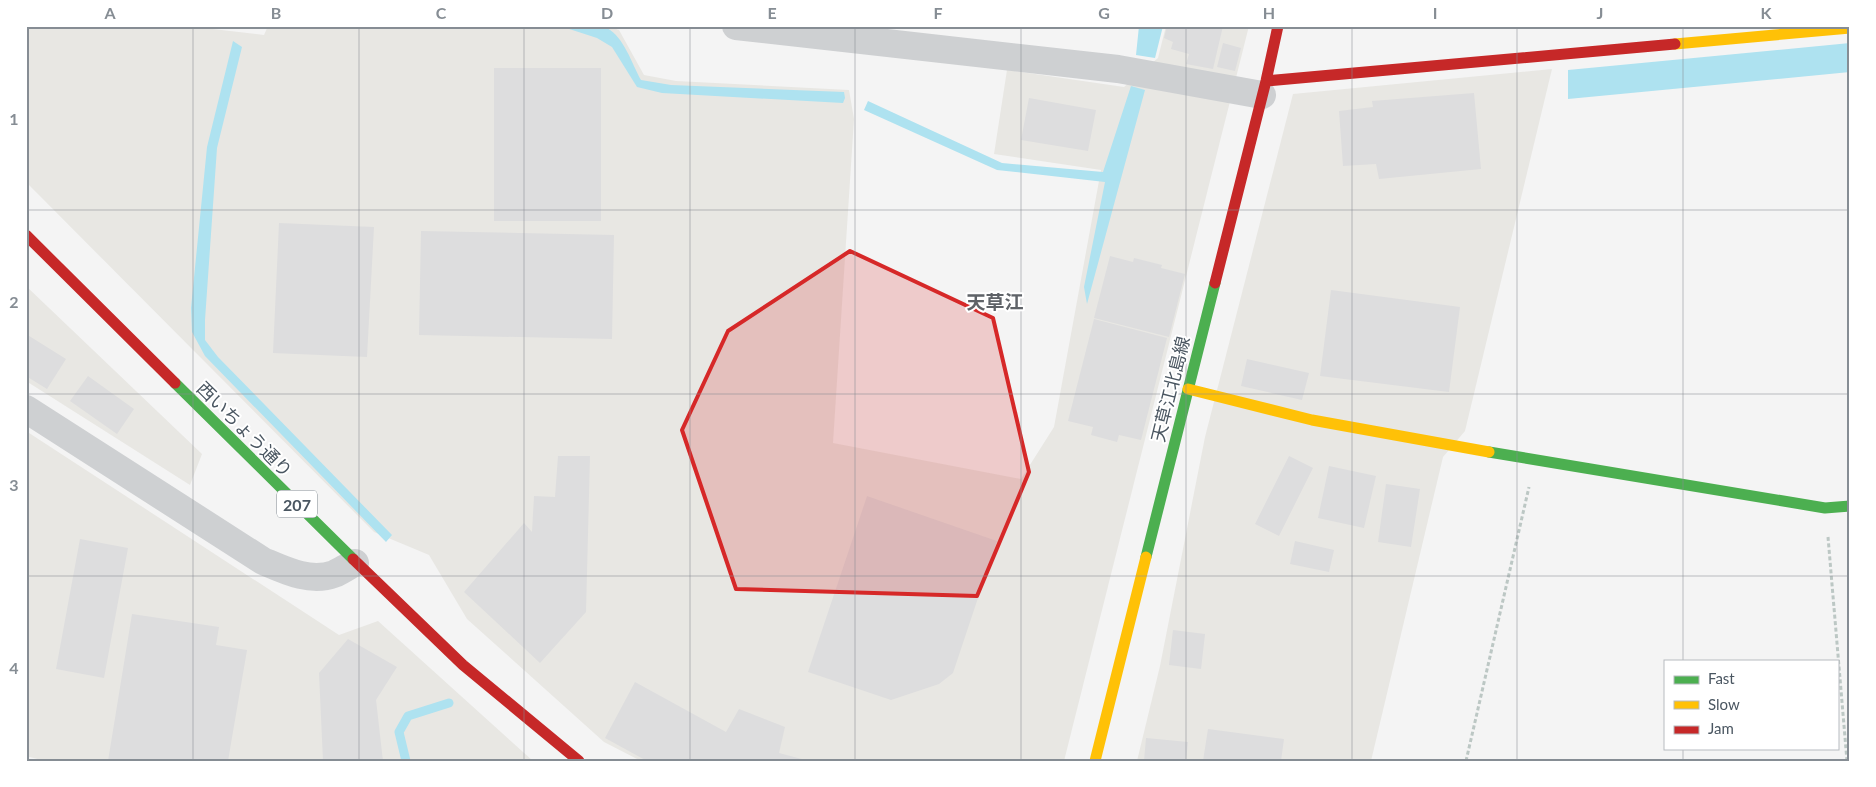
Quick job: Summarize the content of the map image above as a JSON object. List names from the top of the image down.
{
  "streets": {
    "main road": ["天草江北島線", "西いちょう通り", "207"]
  },
  "districts": ["天草江"],
  "legend": ["Fast", "Slow", "Jam"],
  "grid": {
    "columns": [
      "A",
      "B",
      "C",
      "D",
      "E",
      "F",
      "G",
      "H",
      "I",
      "J",
      "K"
    ],
    "rows": [
      "1",
      "2",
      "3",
      "4"
    ]
  }
}
